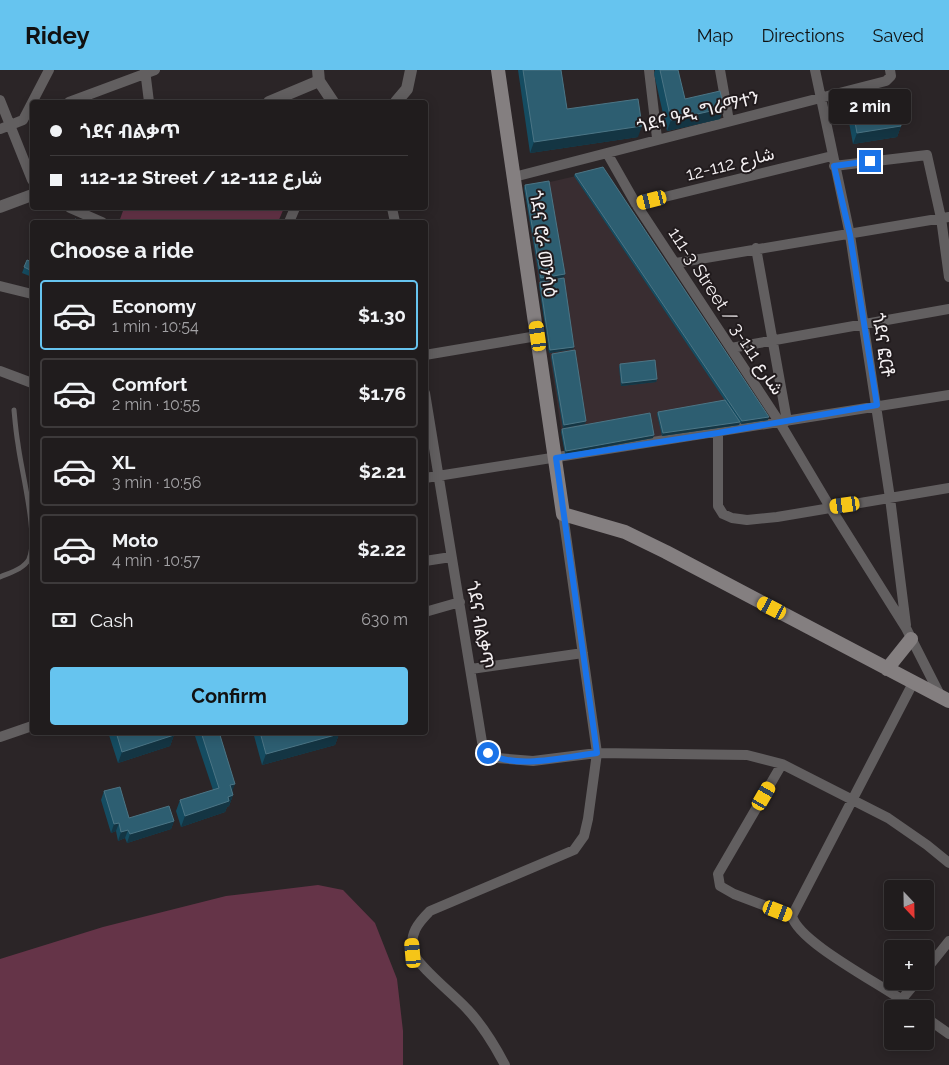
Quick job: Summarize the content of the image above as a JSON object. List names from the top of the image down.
{
  "streets": {
    "main road": ["ጎደና ሮራ መንሳዕ"],
    "street": [
      "ጎደና ዓዲ ግራማተን",
      "شارع 112-12",
      "111-3 Street / شارع 111-3",
      "ጎደና ፎርቶ",
      "ጎደና ብልቃጥ"
    ]
  },
  "crossings": [
    ["ጎደና ዓዲ ግራማተን", "ጎደና ሮራ መንሳዕ"],
    ["ጎደና ዓዲ ግራማተን", "111-3 Street / شارع 111-3"],
    ["ጎደና ዓዲ ግራማተን", "ጎደና ፎርቶ"],
    ["شارع 112-12", "111-3 Street / شارع 111-3"],
    ["شارع 112-12", "ጎደና ፎርቶ"],
    ["111-3 Street / شارع 111-3", "ጎደና ፎርቶ"]
  ],
  "north": "bottom",
  "page": {
    "header": "Ridey",
    "nav": ["Map", "Directions", "Saved"],
    "bubble": "2 min",
    "banner": ["ጎደና ብልቃጥ", "112-12 Street / شارع 112-12"],
    "heading": "Choose a ride",
    "list": [
      {
        "name": "Economy",
        "note": "1 min · 10:54",
        "value": "$1.30"
      },
      {
        "name": "Comfort",
        "note": "2 min · 10:55",
        "value": "$1.76"
      },
      {
        "name": "XL",
        "note": "3 min · 10:56",
        "value": "$2.21"
      },
      {
        "name": "Moto",
        "note": "4 min · 10:57",
        "value": "$2.22"
      }
    ],
    "pay": ["Cash", "630 m"],
    "buttons": "Confirm",
    "map_buttons": ["+", "−"]
  }
}
